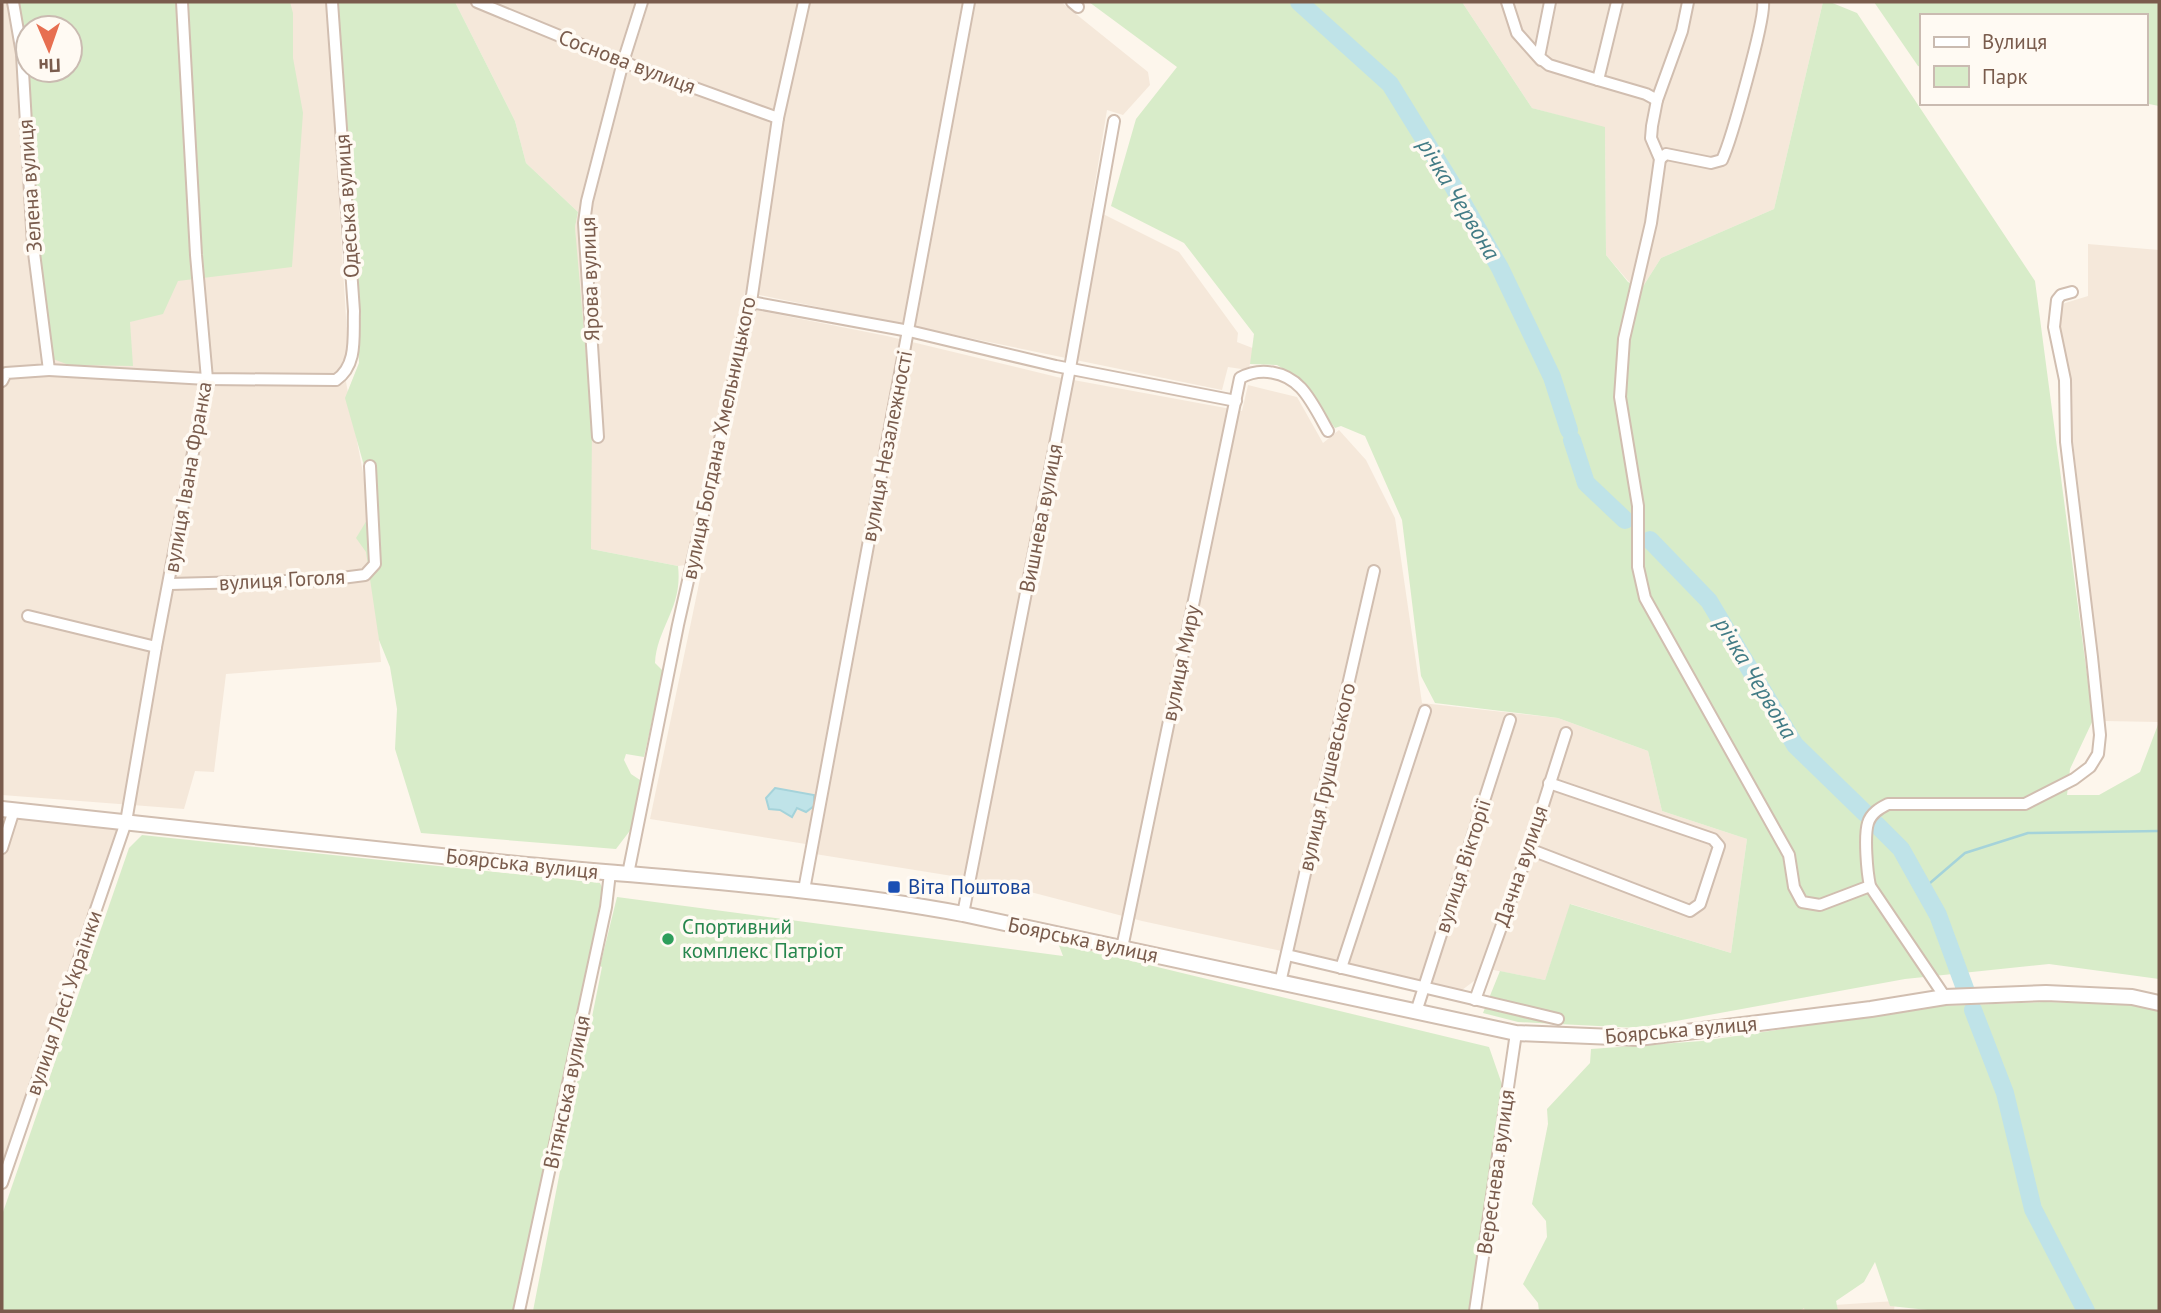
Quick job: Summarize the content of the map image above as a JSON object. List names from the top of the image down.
{
  "streets": {
    "street": [
      "Соснова вулиця",
      "Зелена вулиця",
      "Одеська вулиця",
      "Ярова вулиця",
      "вулиця Богдана Хмельницького",
      "вулиця Незалежності",
      "вулиця Івана Франка",
      "Вишнева вулиця",
      "вулиця Гоголя",
      "вулиця Миру",
      "вулиця Грушевського",
      "Боярська вулиця",
      "вулиця Вікторії",
      "Дачна вулиця",
      "вулиця Лесі Українки",
      "Вітянська вулиця",
      "Вереснева вулиця"
    ]
  },
  "crossings": [
    ["Соснова вулиця", "Ярова вулиця"],
    ["Соснова вулиця", "вулиця Богдана Хмельницького"],
    ["Одеська вулиця", "вулиця Івана Франка"],
    ["вулиця Богдана Хмельницького", "Боярська вулиця"],
    ["вулиця Незалежності", "Боярська вулиця"],
    ["вулиця Івана Франка", "вулиця Гоголя"],
    ["вулиця Івана Франка", "Боярська вулиця"],
    ["вулиця Івана Франка", "вулиця Лесі Українки"],
    ["Вишнева вулиця", "Боярська вулиця"],
    ["вулиця Миру", "Боярська вулиця"],
    ["вулиця Грушевського", "Боярська вулиця"],
    ["Боярська вулиця", "вулиця Вікторії"],
    ["Боярська вулиця", "вулиця Лесі Українки"],
    ["Боярська вулиця", "Вітянська вулиця"],
    ["Боярська вулиця", "Вереснева вулиця"]
  ],
  "water": ["річка Червона"],
  "places": {
    "transit": ["Віта Поштова"],
    "other": ["Спортивний комплекс Патріот"]
  },
  "legend": ["Вулиця", "Парк"],
  "north": "bottom"
}
